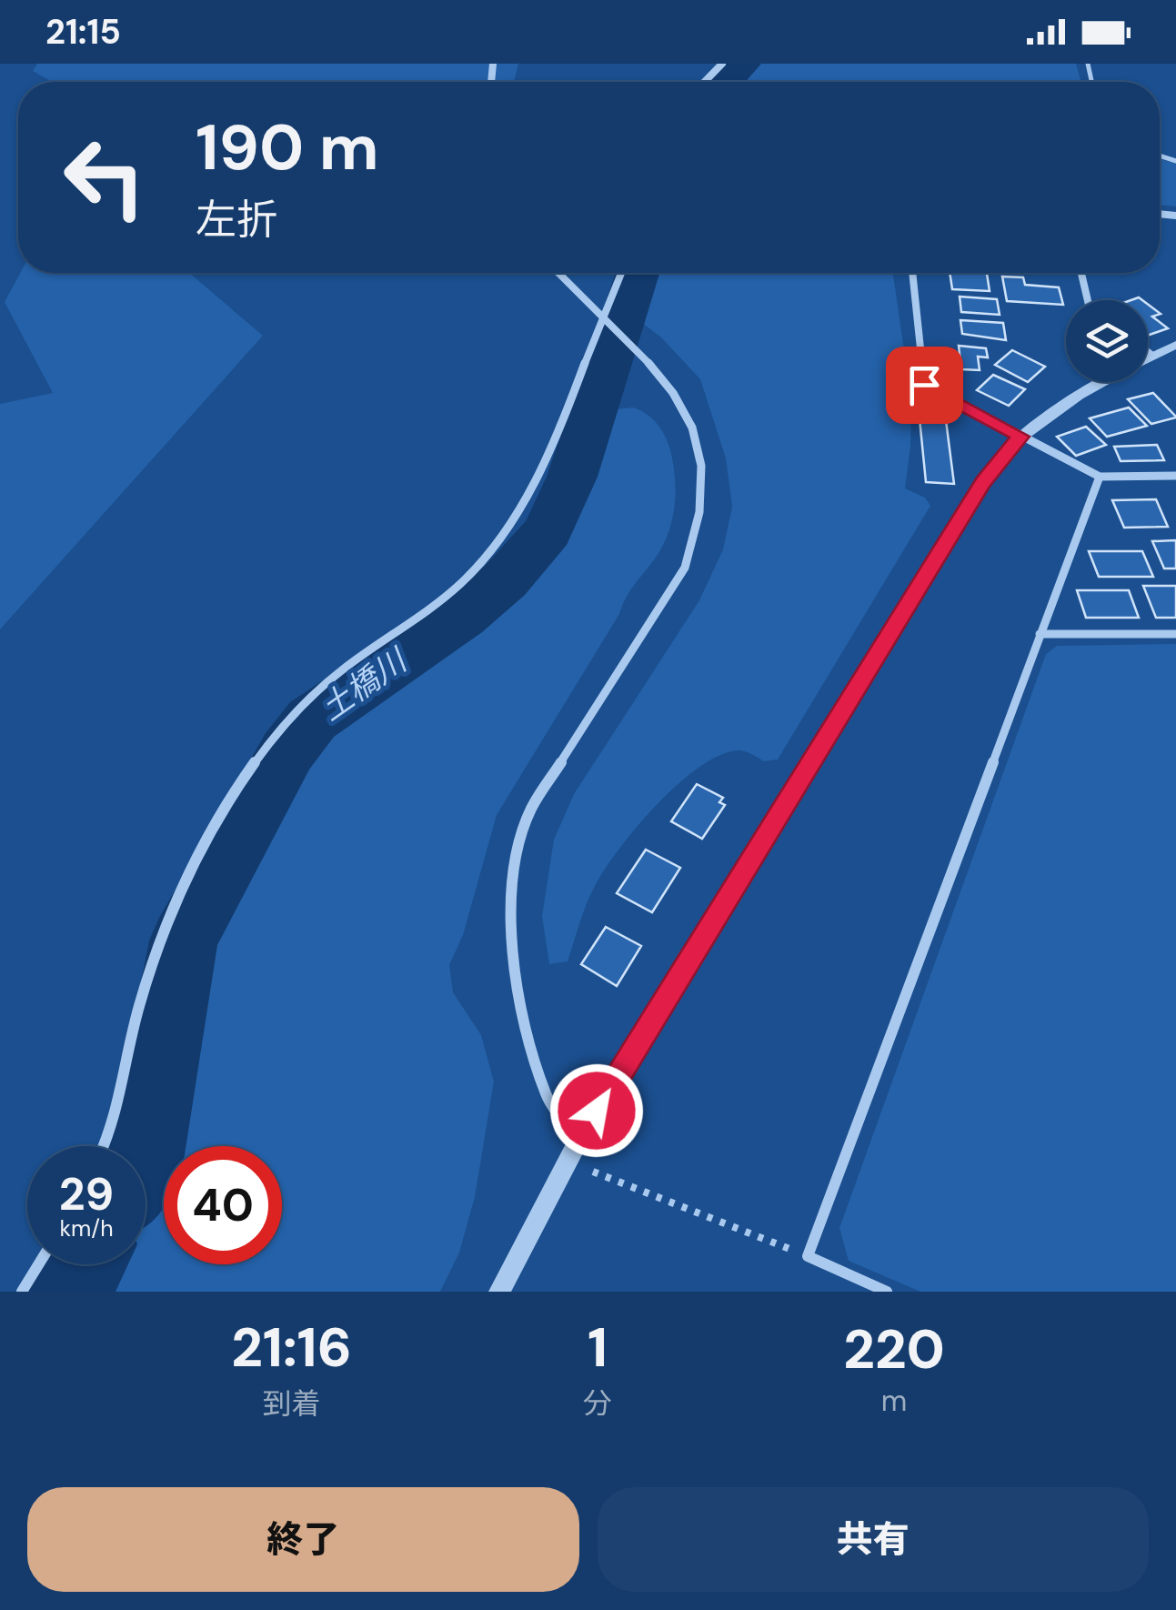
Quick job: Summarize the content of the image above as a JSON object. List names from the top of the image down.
{
  "water": ["土橋川"],
  "page": {
    "status": "21:15",
    "turn": ["190 m", "左折"],
    "speed": "29 km/h",
    "limit": "40",
    "eta": [
      "21:16",
      "到着",
      "1",
      "分",
      "220",
      "m"
    ],
    "buttons": ["終了", "共有"]
  }
}
